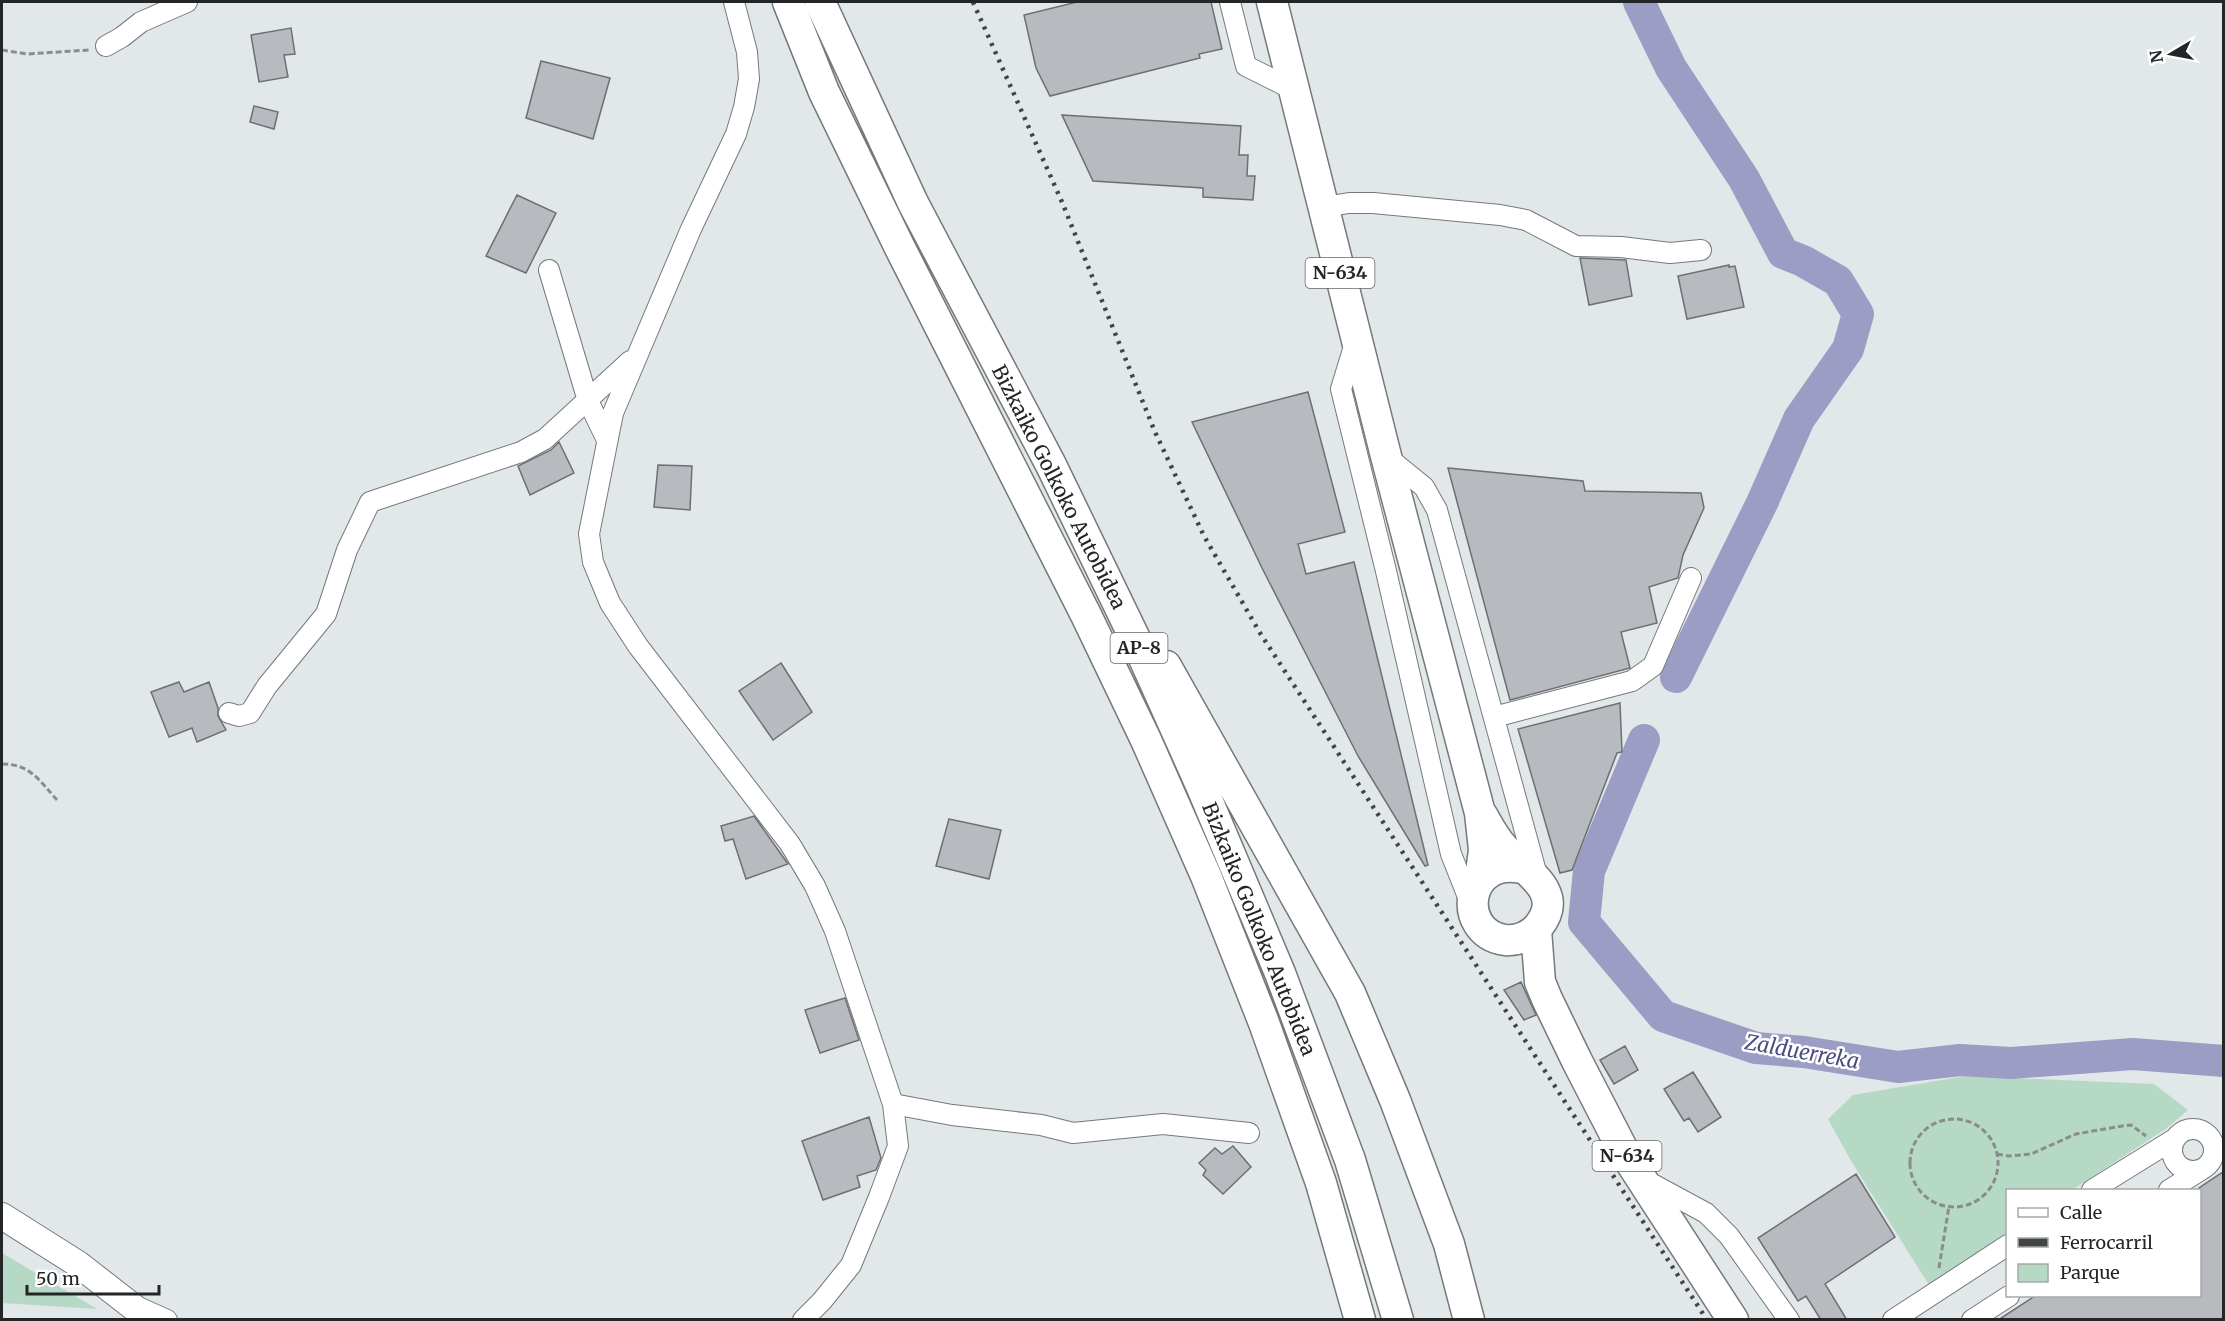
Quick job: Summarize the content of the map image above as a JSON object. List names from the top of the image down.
{
  "streets": {
    "highway": ["N-634", "Bizkaiko Golkoko Autobidea", "AP-8"]
  },
  "water": ["Zalduerreka"],
  "legend": ["Calle", "Ferrocarril", "Parque"],
  "scale_bar": "50 m",
  "north": "left"
}
